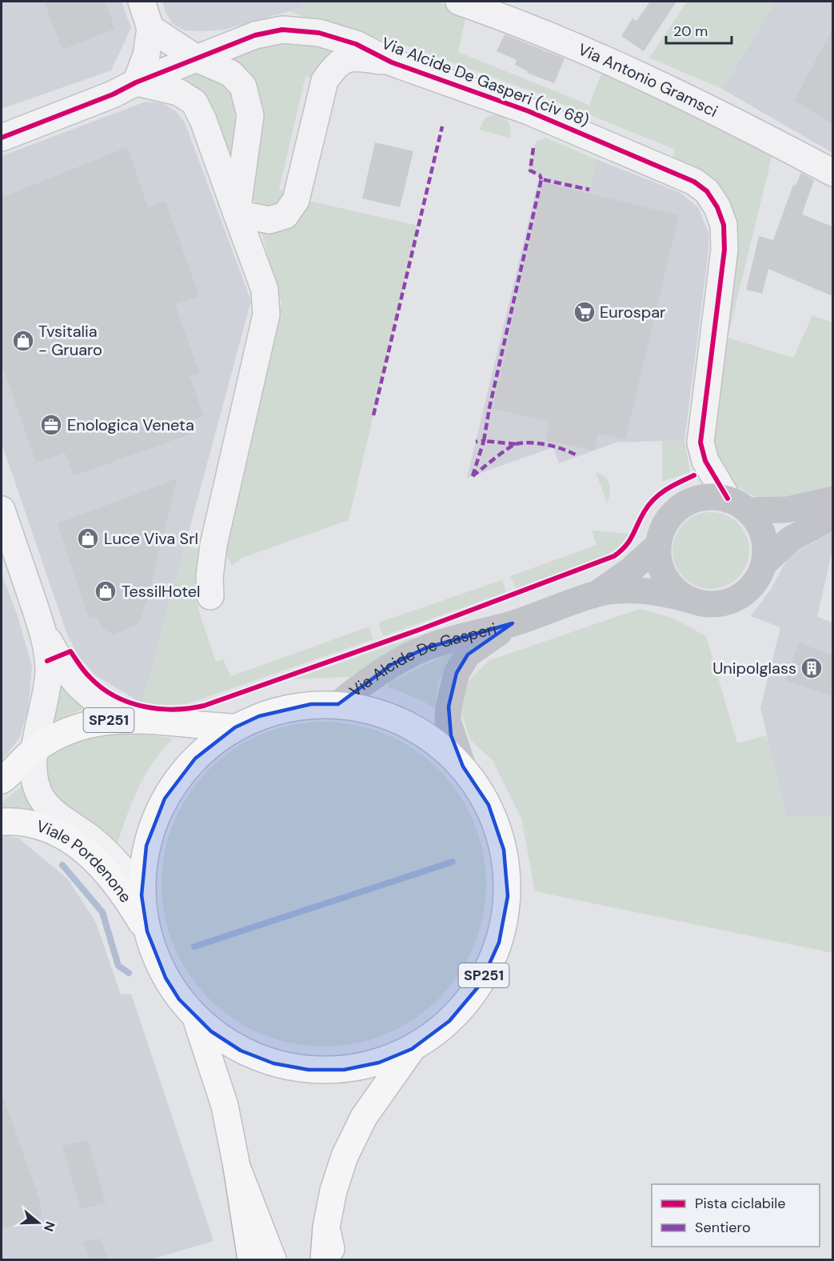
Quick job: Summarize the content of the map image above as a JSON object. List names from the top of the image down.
{
  "streets": {
    "main road": ["Via Alcide De Gasperi", "SP251", "Viale Pordenone"],
    "street": ["Via Antonio Gramsci", "Via Alcide De Gasperi (civ 68)"]
  },
  "crossings": [
    ["Via Alcide De Gasperi (civ 68)", "Via Alcide De Gasperi"],
    ["Via Alcide De Gasperi", "SP251"],
    ["SP251", "Viale Pordenone"]
  ],
  "places": {
    "supermarket": ["Eurospar"],
    "shop": ["Tvsitalia - Gruaro", "Luce Viva Srl", "TessilHotel"],
    "office": ["Enologica Veneta"],
    "building": ["Unipolglass"]
  },
  "legend": ["Pista ciclabile", "Sentiero"],
  "scale_bar": "20 m",
  "north": "right"
}
